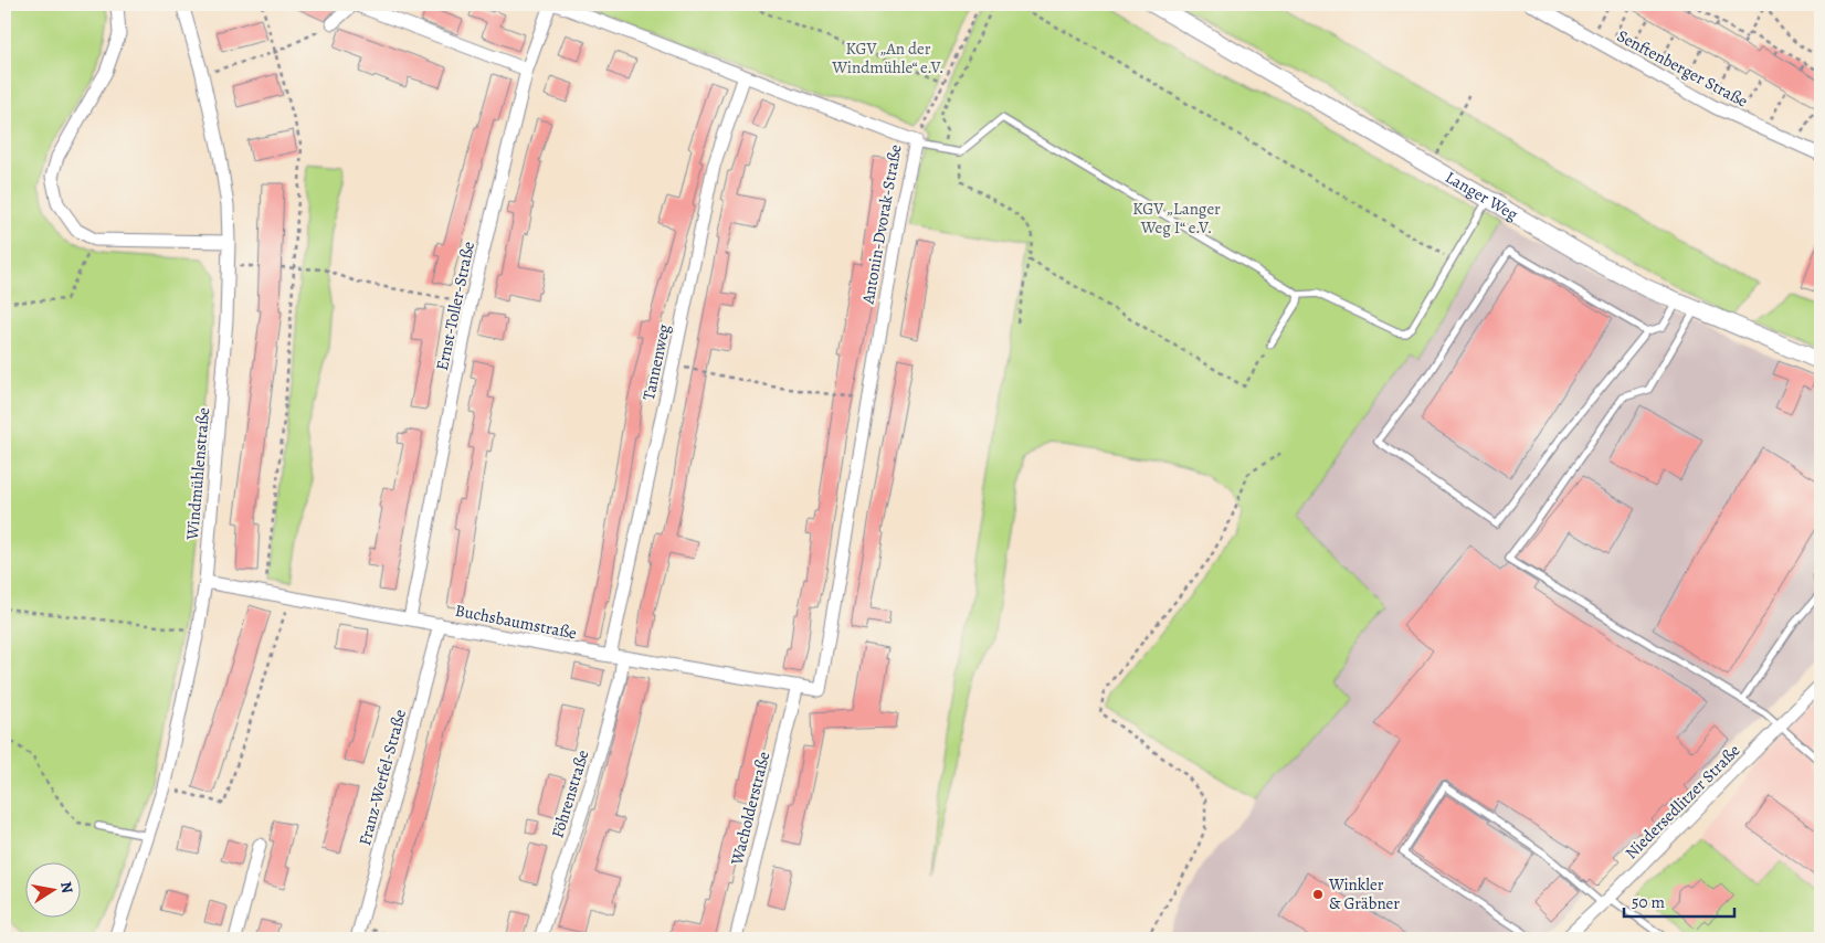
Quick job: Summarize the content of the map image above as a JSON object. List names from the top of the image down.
{
  "streets": {
    "main road": ["Langer Weg"],
    "street": [
      "Senftenberger Straße",
      "Antonin-Dvorak-Straße",
      "Ernst-Toller-Straße",
      "Tannenweg",
      "Windmühlenstraße",
      "Buchsbaumstraße",
      "Franz-Werfel-Straße",
      "Föhrenstraße",
      "Niedersedlitzer Straße",
      "Wacholderstraße"
    ]
  },
  "crossings": [
    ["Antonin-Dvorak-Straße", "Tannenweg"],
    ["Antonin-Dvorak-Straße", "Buchsbaumstraße"],
    ["Ernst-Toller-Straße", "Buchsbaumstraße"],
    ["Tannenweg", "Buchsbaumstraße"],
    ["Windmühlenstraße", "Buchsbaumstraße"],
    ["Buchsbaumstraße", "Franz-Werfel-Straße"],
    ["Buchsbaumstraße", "Föhrenstraße"],
    ["Buchsbaumstraße", "Wacholderstraße"]
  ],
  "parks": ["KGV „An der Windmühle“ e.V.", "KGV „Langer Weg I“ e.V."],
  "places": ["Winkler & Gräbner"],
  "scale_bar": "50 m",
  "north": "right"
}
